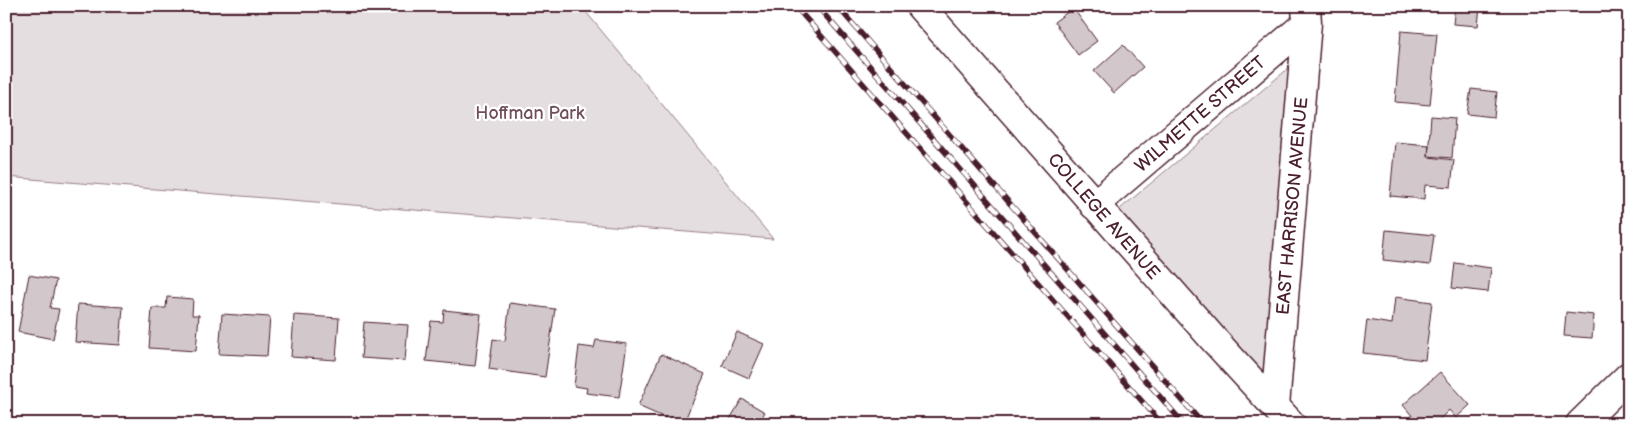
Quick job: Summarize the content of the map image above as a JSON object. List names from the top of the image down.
{
  "streets": {
    "street": ["WILMETTE STREET", "EAST HARRISON AVENUE", "COLLEGE AVENUE"]
  },
  "crossings": [
    ["WILMETTE STREET", "EAST HARRISON AVENUE"],
    ["WILMETTE STREET", "COLLEGE AVENUE"],
    ["EAST HARRISON AVENUE", "COLLEGE AVENUE"]
  ],
  "parks": ["Hoffman Park"]
}
